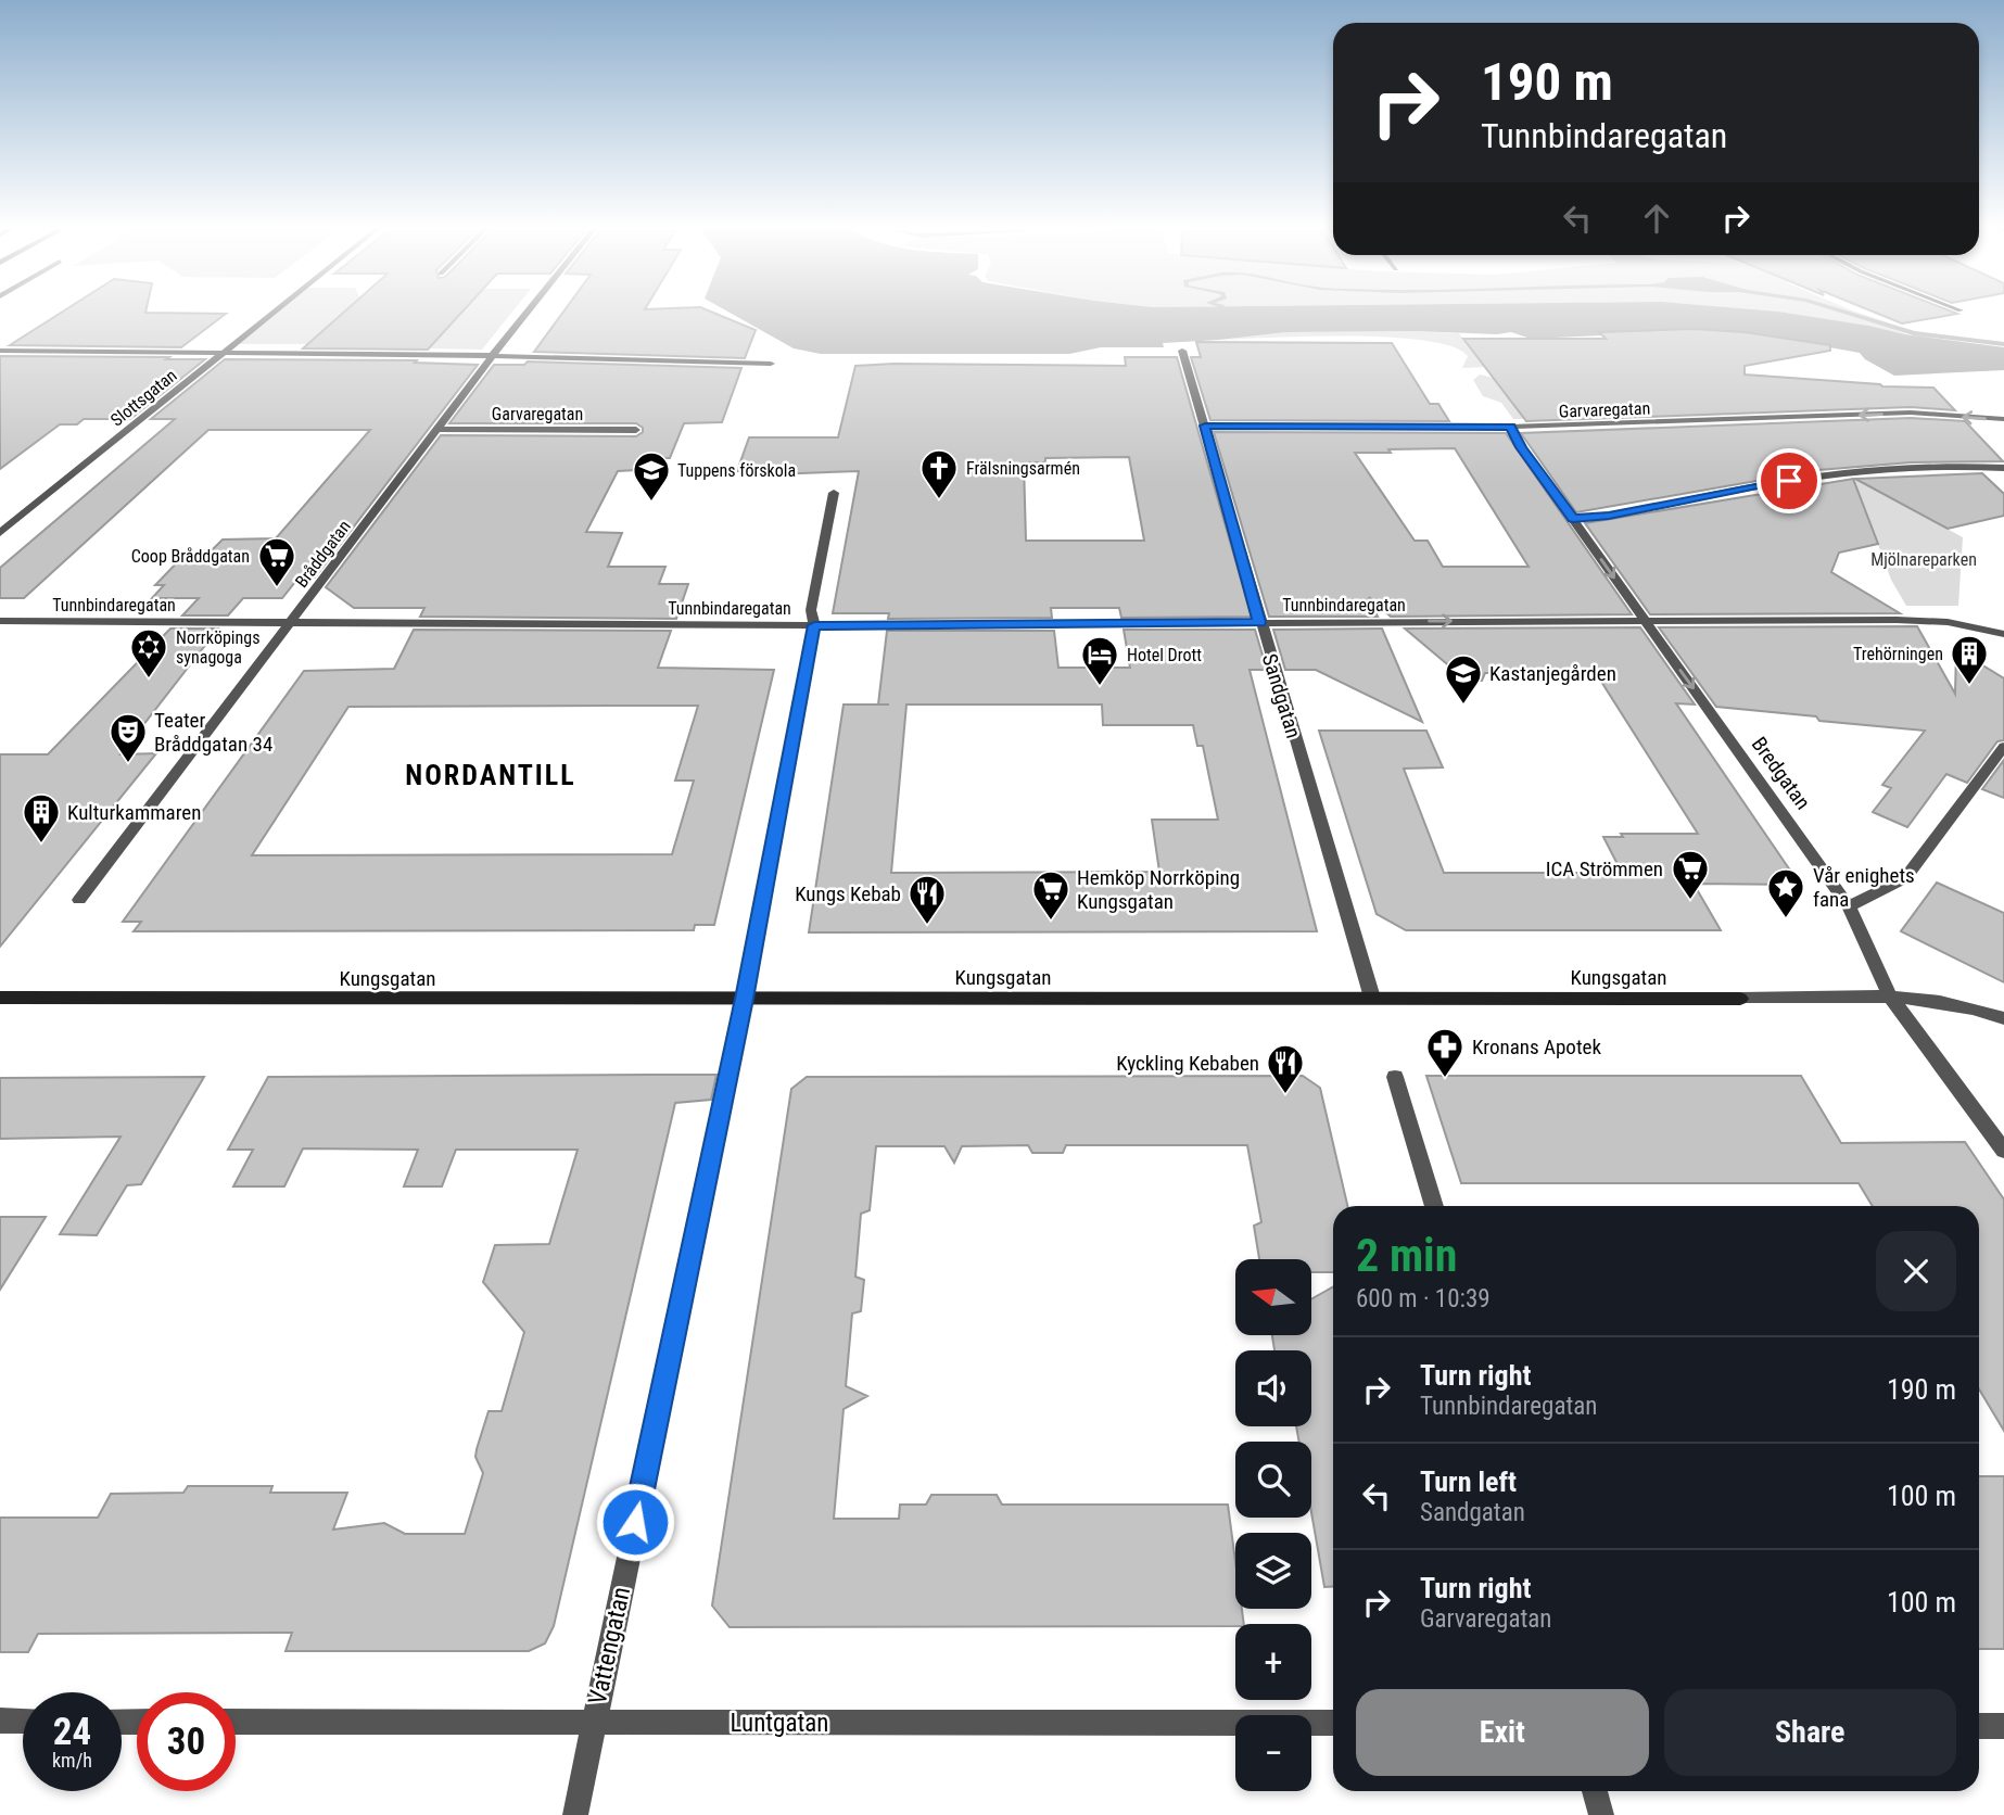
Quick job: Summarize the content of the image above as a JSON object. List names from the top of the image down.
{
  "streets": {
    "main road": ["Kungsgatan"],
    "street": [
      "Slottsgatan",
      "Garvaregatan",
      "Bråddgatan",
      "Tunnbindaregatan",
      "Sandgatan",
      "Bredgatan",
      "Vattengatan",
      "Luntgatan"
    ]
  },
  "crossings": [
    ["Garvaregatan", "Bråddgatan"],
    ["Garvaregatan", "Sandgatan"],
    ["Garvaregatan", "Bredgatan"],
    ["Bråddgatan", "Tunnbindaregatan"],
    ["Tunnbindaregatan", "Sandgatan"],
    ["Tunnbindaregatan", "Bredgatan"],
    ["Tunnbindaregatan", "Vattengatan"],
    ["Sandgatan", "Kungsgatan"],
    ["Bredgatan", "Kungsgatan"],
    ["Kungsgatan", "Vattengatan"],
    ["Vattengatan", "Luntgatan"]
  ],
  "one_way": ["Bredgatan"],
  "districts": ["NORDANTILL"],
  "parks": ["Mjölnareparken"],
  "places": {
    "church": ["Frälsningsarmén"],
    "school or university": ["Tuppens förskola", "Kastanjegården"],
    "supermarket": ["Coop Bråddgatan", "ICA Strömmen", "Hemköp Norrköping Kungsgatan"],
    "synagogue": ["Norrköpings synagoga"],
    "building": ["Trehörningen", "Kulturkammaren"],
    "hotel": ["Hotel Drott"],
    "theatre": ["Teater Bråddgatan 34"],
    "place": ["Vår enighets fana"],
    "restaurant": ["Kungs Kebab", "Kyckling Kebaben"],
    "pharmacy": ["Kronans Apotek"]
  },
  "north": "left",
  "page": {
    "turn": ["190 m", "Tunnbindaregatan"],
    "heading": ["2 min", "600 m · 10:39"],
    "map_buttons": ["+", "−"],
    "list": [
      {
        "name": "Turn right",
        "note": "Tunnbindaregatan",
        "value": "190 m"
      },
      {
        "name": "Turn left",
        "note": "Sandgatan",
        "value": "100 m"
      },
      {
        "name": "Turn right",
        "note": "Garvaregatan",
        "value": "100 m"
      }
    ],
    "buttons": ["Exit", "Share"],
    "speed": "24 km/h",
    "limit": "30"
  }
}
